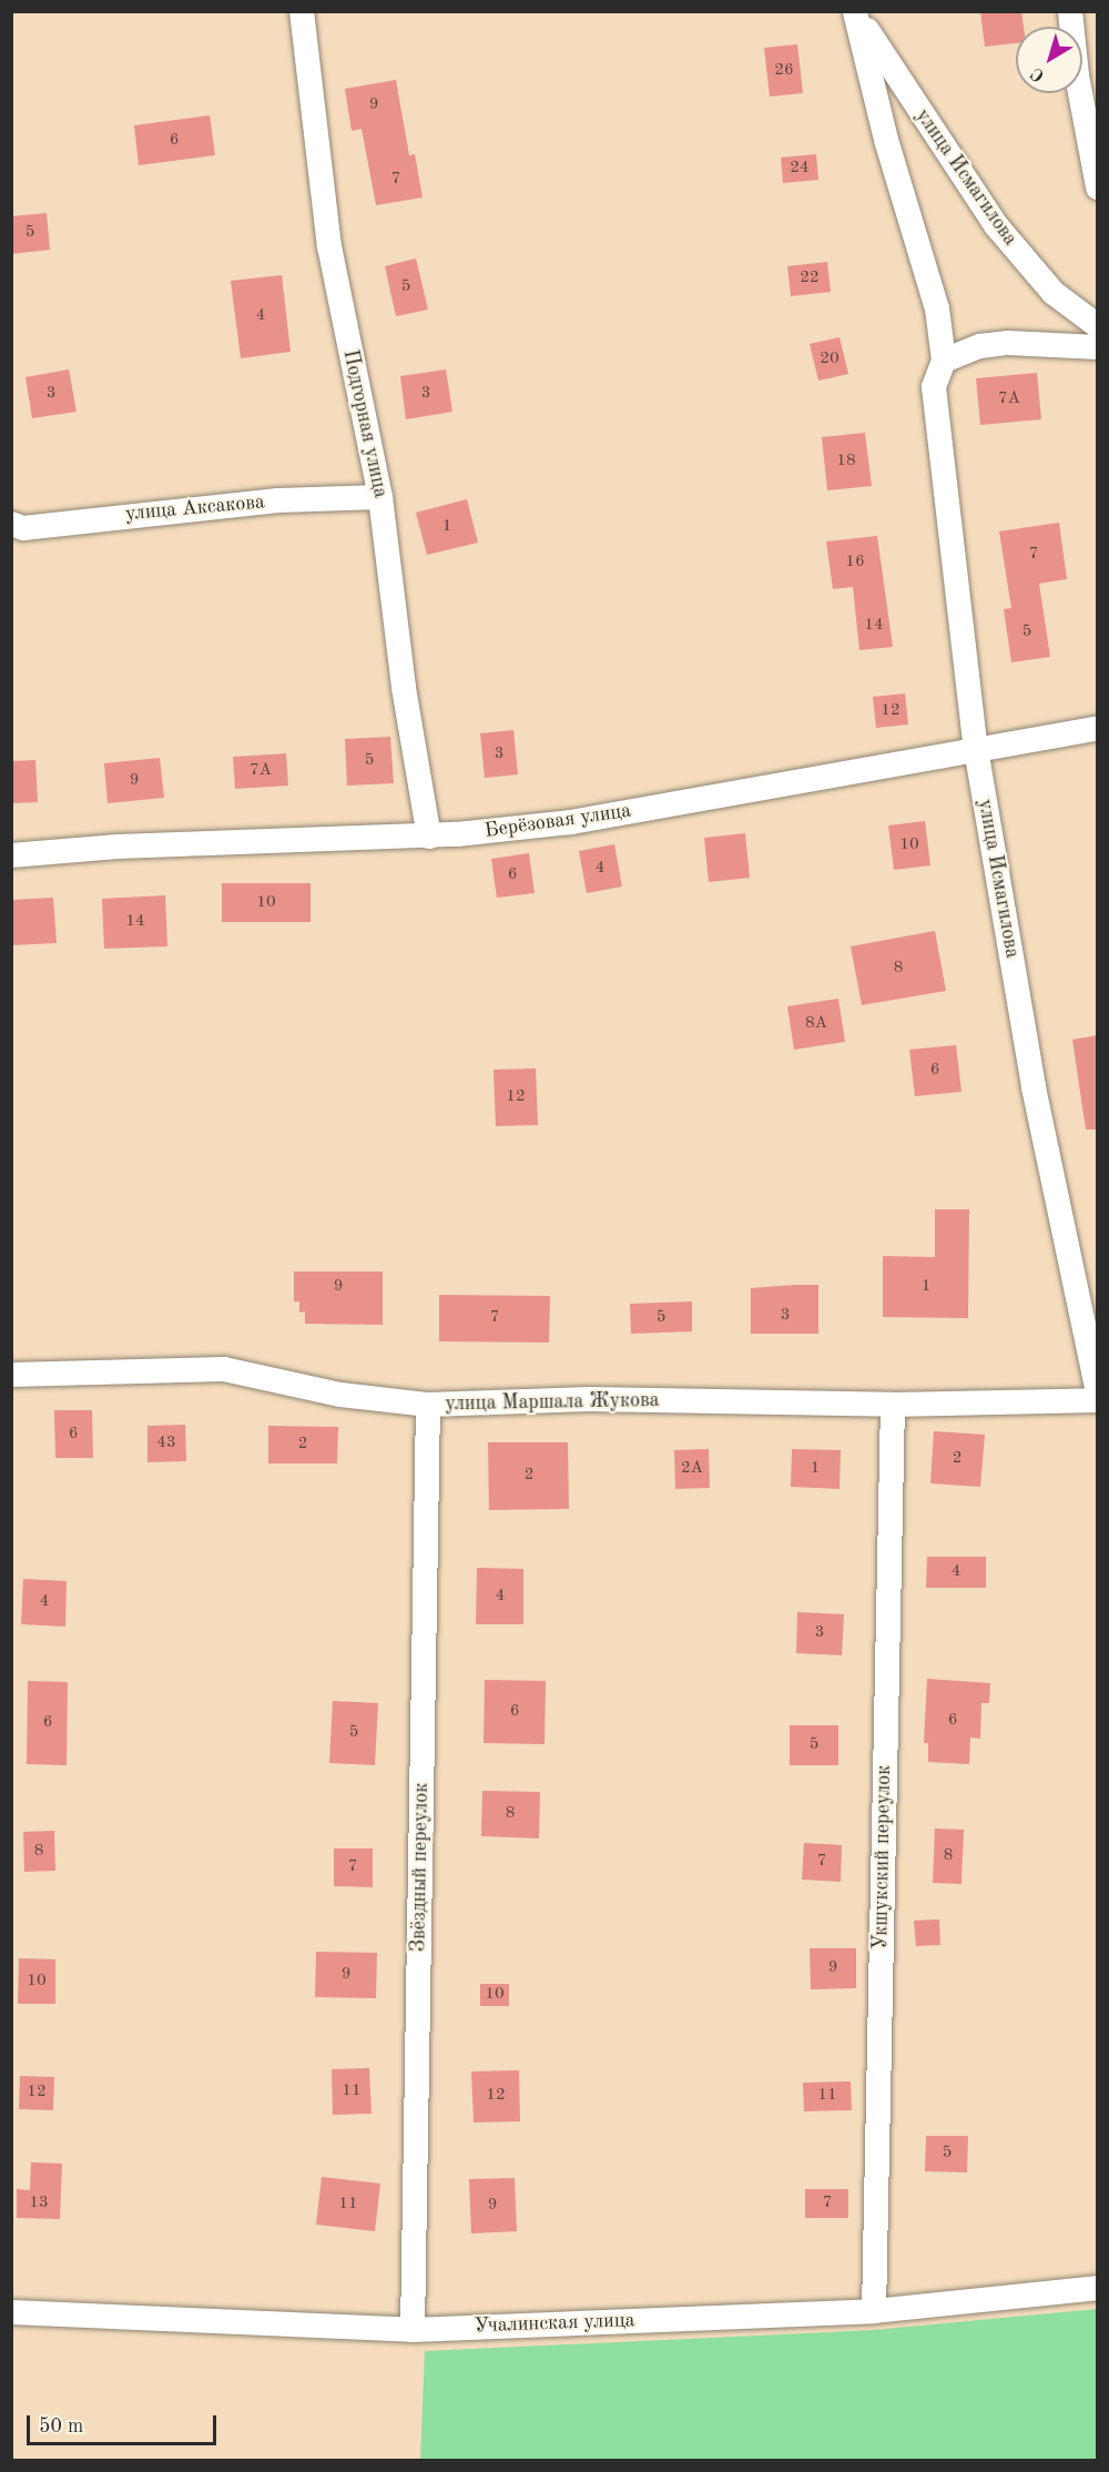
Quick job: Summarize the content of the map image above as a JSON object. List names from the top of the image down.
{
  "streets": {
    "street": [
      "улица Исмагилова",
      "Подгорная улица",
      "улица Аксакова",
      "Берёзовая улица",
      "улица Маршала Жукова",
      "Укшукский переулок",
      "Звёздный переулок",
      "Учалинская улица"
    ]
  },
  "crossings": [
    ["улица Исмагилова", "Берёзовая улица"],
    ["Подгорная улица", "улица Аксакова"],
    ["Подгорная улица", "Берёзовая улица"],
    ["улица Маршала Жукова", "Укшукский переулок"],
    ["улица Маршала Жукова", "Звёздный переулок"],
    ["Укшукский переулок", "Учалинская улица"],
    ["Звёздный переулок", "Учалинская улица"]
  ],
  "house_numbers": [
    "26",
    "9",
    "6",
    "24",
    "7",
    "5",
    "22",
    "5",
    "4",
    "20",
    "3",
    "3",
    "7А",
    "18",
    "1",
    "7",
    "16",
    "14",
    "5",
    "12",
    "3",
    "5",
    "7А",
    "9",
    "10",
    "4",
    "6",
    "10",
    "14",
    "8",
    "8А",
    "6",
    "12",
    "9",
    "1",
    "3",
    "7",
    "5",
    "6",
    "43",
    "2",
    "2",
    "2А",
    "1",
    "2",
    "4",
    "4",
    "4",
    "3",
    "6",
    "6",
    "6",
    "5",
    "5",
    "8",
    "8",
    "8",
    "7",
    "7",
    "9",
    "9",
    "10",
    "10",
    "11",
    "12",
    "12",
    "11",
    "5",
    "13",
    "7",
    "11",
    "9"
  ],
  "scale_bar": "50 m",
  "north": "bottom left"
}
